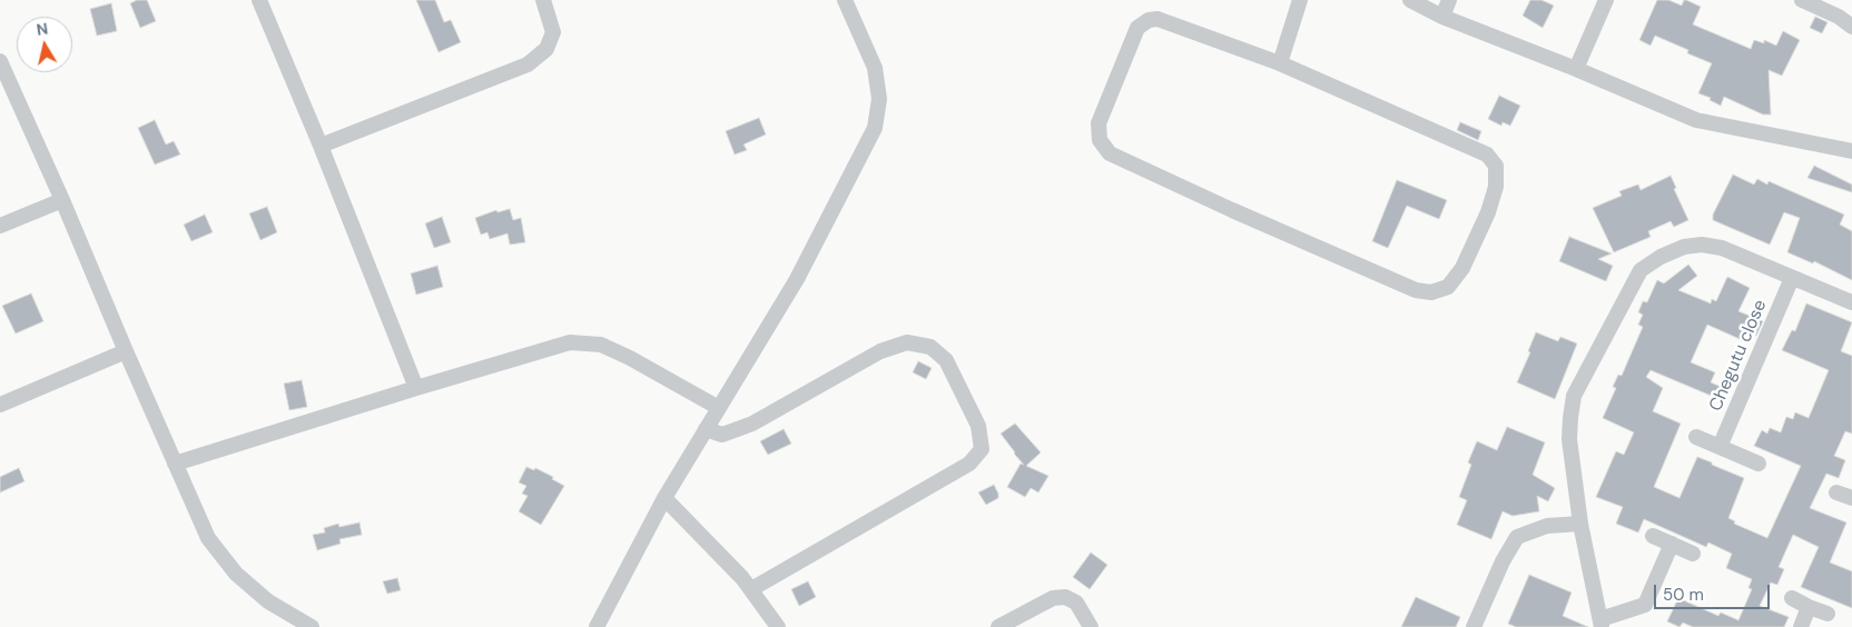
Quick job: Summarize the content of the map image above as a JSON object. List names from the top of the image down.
{
  "streets": {
    "street": ["Chegutu close"]
  },
  "scale_bar": "50 m",
  "north": "top"
}
